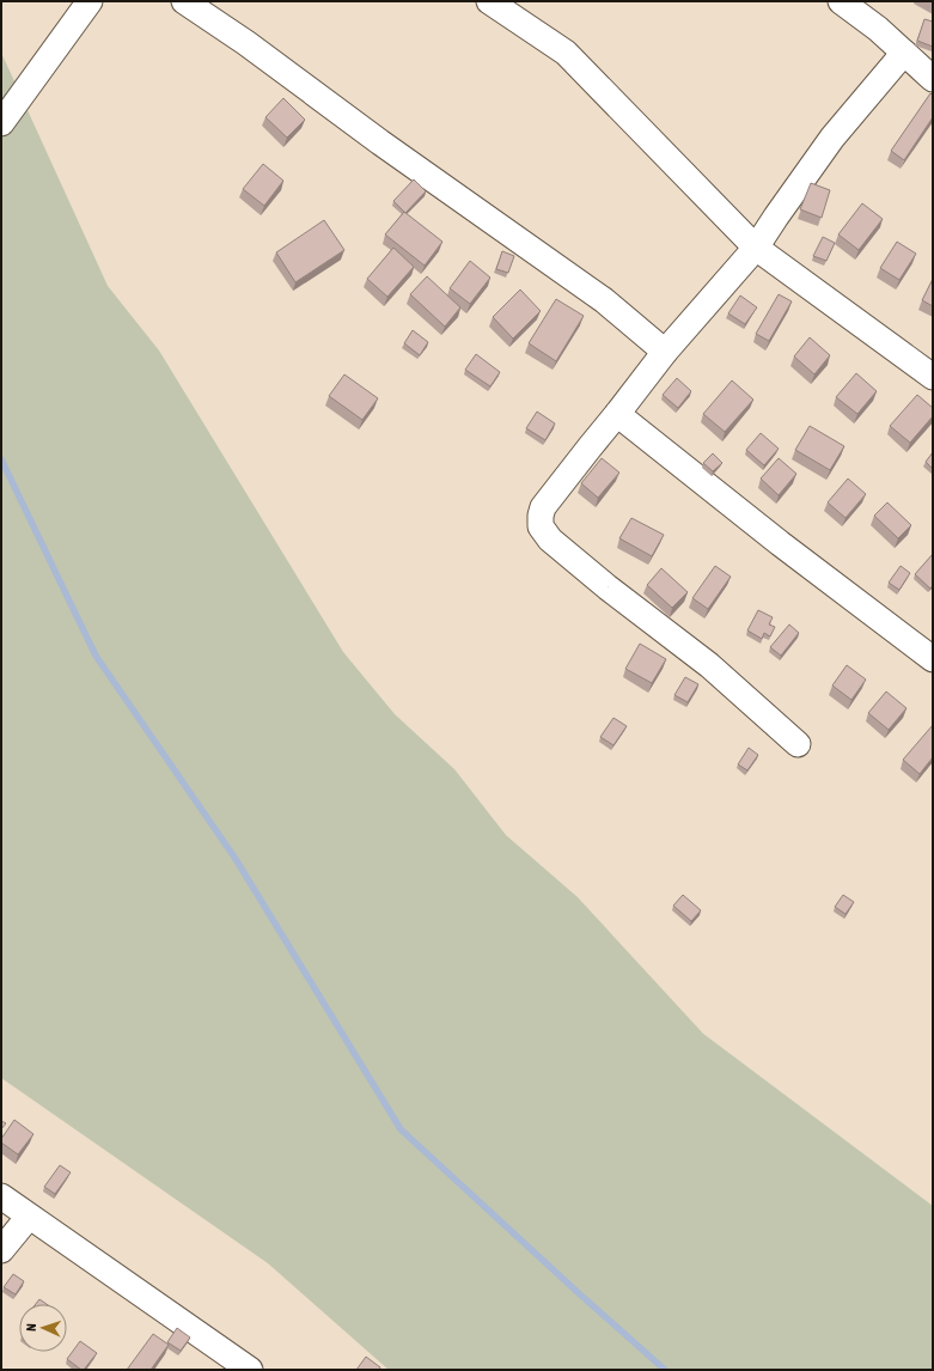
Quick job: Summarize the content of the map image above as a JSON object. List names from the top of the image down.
{
  "north": "left"
}
